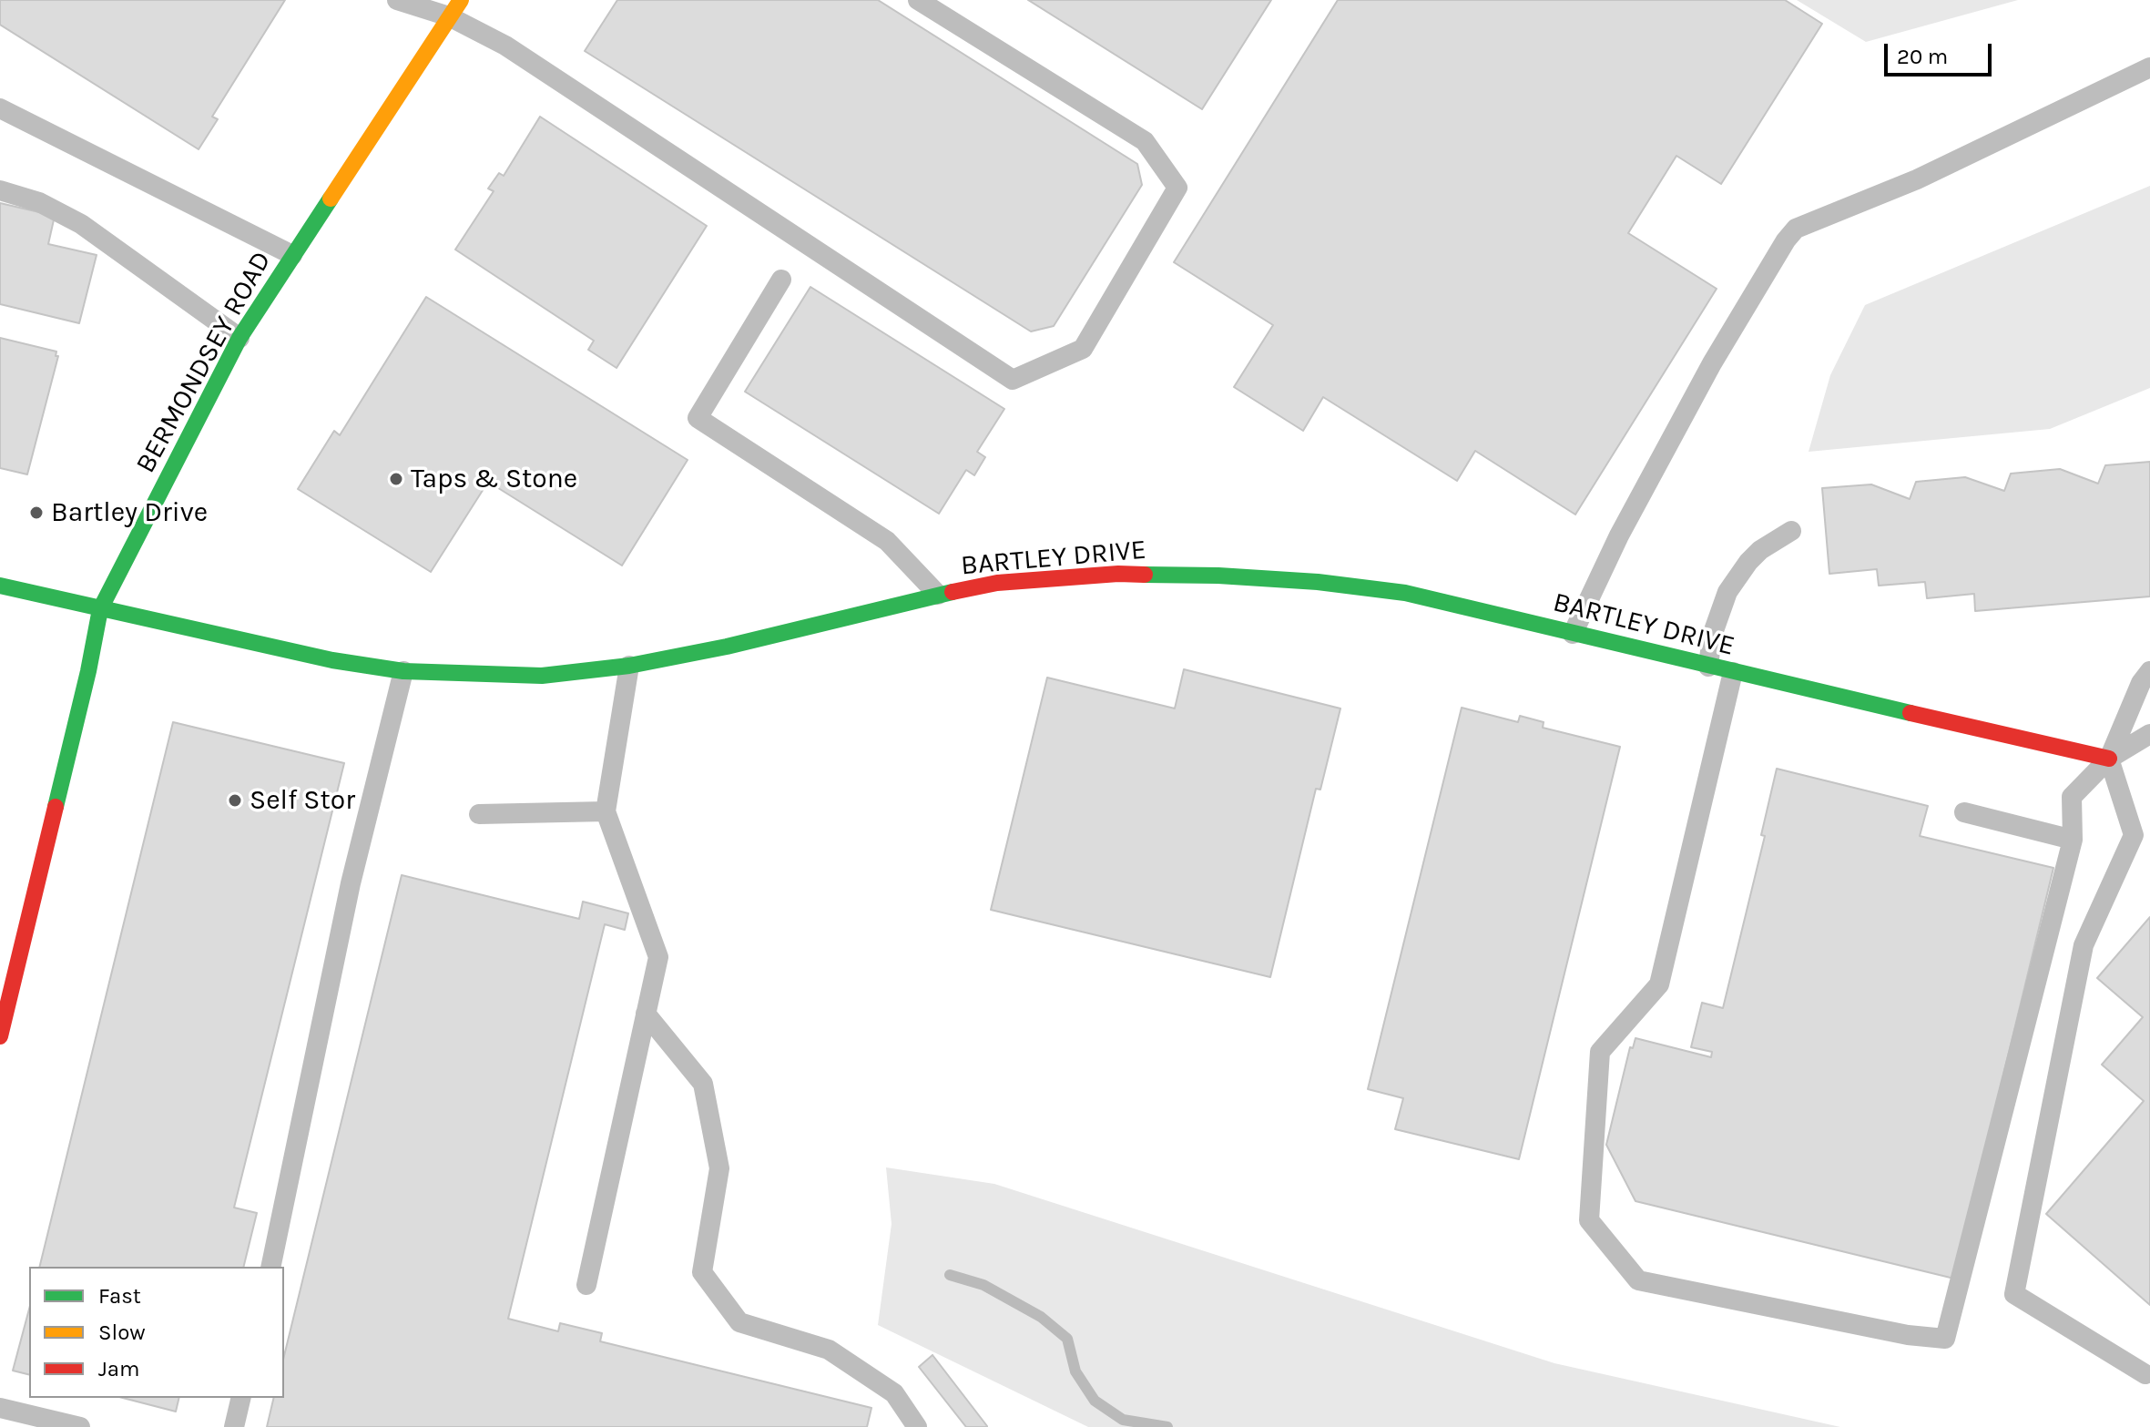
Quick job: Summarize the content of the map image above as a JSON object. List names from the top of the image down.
{
  "streets": {
    "street": ["BERMONDSEY ROAD", "BARTLEY DRIVE"]
  },
  "crossings": [
    ["BERMONDSEY ROAD", "BARTLEY DRIVE"]
  ],
  "places": ["Taps & Stone", "Bartley Drive", "Self Stor"],
  "legend": ["Fast", "Slow", "Jam"],
  "scale_bar": "20 m"
}
